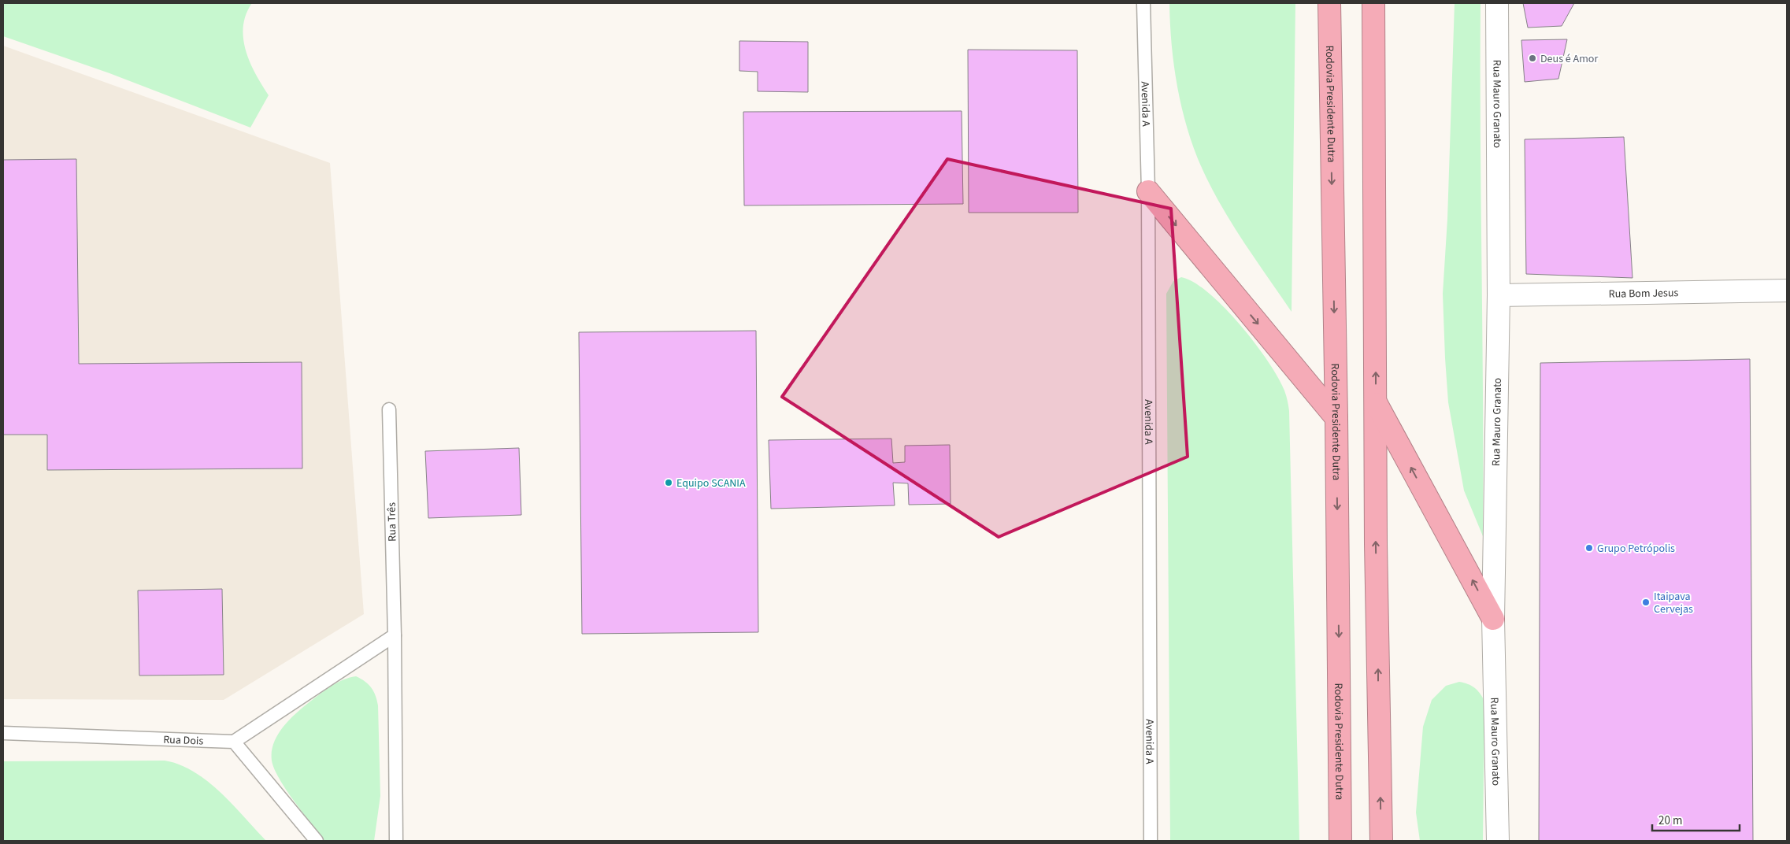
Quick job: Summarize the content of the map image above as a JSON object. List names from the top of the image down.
{
  "streets": {
    "highway": ["Rodovia Presidente Dutra"],
    "street": ["Rua Mauro Granato", "Rua Bom Jesus"],
    "lane": ["Avenida A", "Rua Três", "Rua Dois"]
  },
  "crossings": [
    ["Rua Mauro Granato", "Rua Bom Jesus"]
  ],
  "places": [
    "Deus é Amor",
    "Equipo SCANIA",
    "Grupo Petrópolis",
    "Itaipava Cervejas"
  ],
  "scale_bar": "20 m"
}
